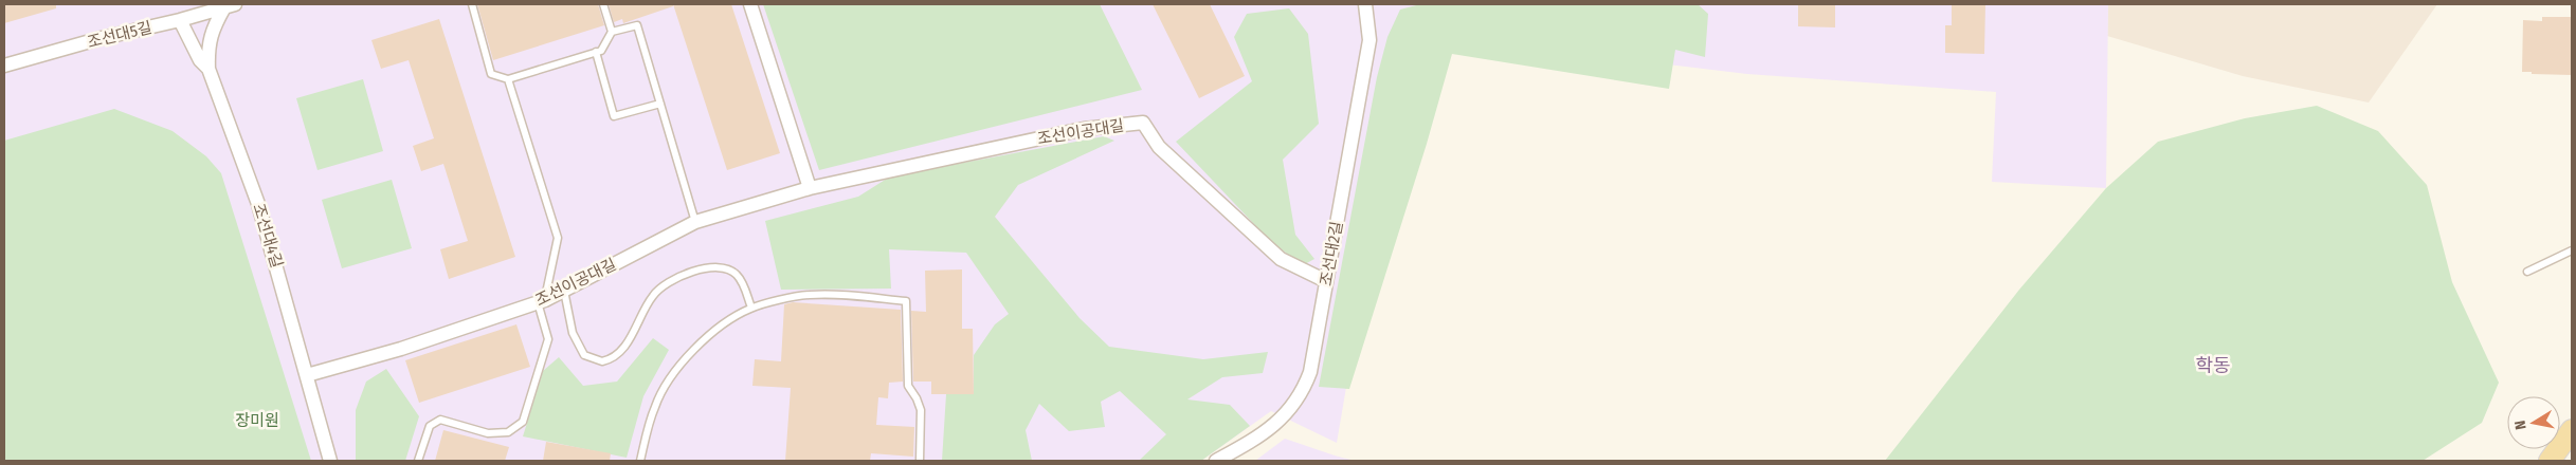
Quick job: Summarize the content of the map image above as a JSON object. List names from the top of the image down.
{
  "streets": {
    "street": [
      "조선대5길",
      "조선이공대길",
      "조선대4길",
      "조선대2길"
    ]
  },
  "crossings": [
    ["조선대5길", "조선대4길"],
    ["조선이공대길", "조선대4길"],
    ["조선이공대길", "조선대2길"]
  ],
  "districts": ["학동"],
  "parks": ["장미원"],
  "north": "left"
}
